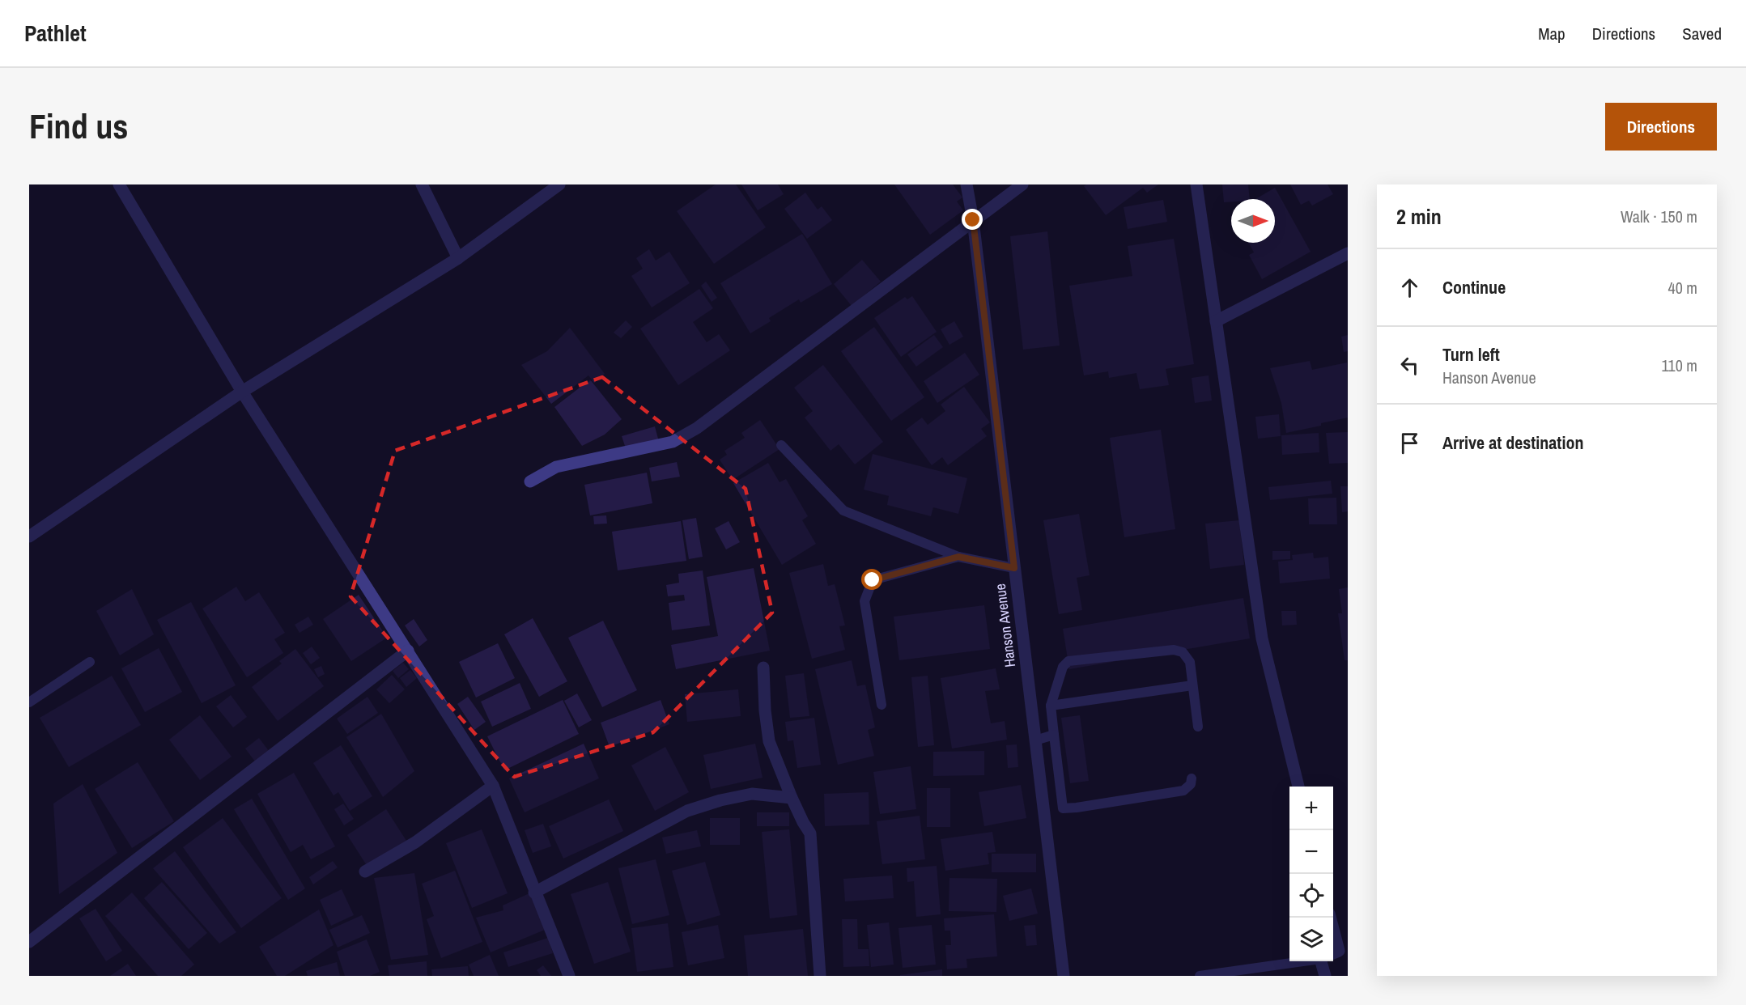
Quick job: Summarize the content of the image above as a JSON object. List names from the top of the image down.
{
  "streets": {
    "street": ["Hanson Avenue"]
  },
  "north": "right",
  "page": {
    "header": "Pathlet",
    "nav": ["Map", "Directions", "Saved"],
    "buttons": "Directions",
    "title": "Find us",
    "heading": ["2 min", "Walk · 150 m"],
    "list": [
      ["Continue", "40 m"],
      ["Turn left", "Hanson Avenue", "110 m"],
      "Arrive at destination"
    ],
    "map_buttons": ["+", "−"]
  }
}
